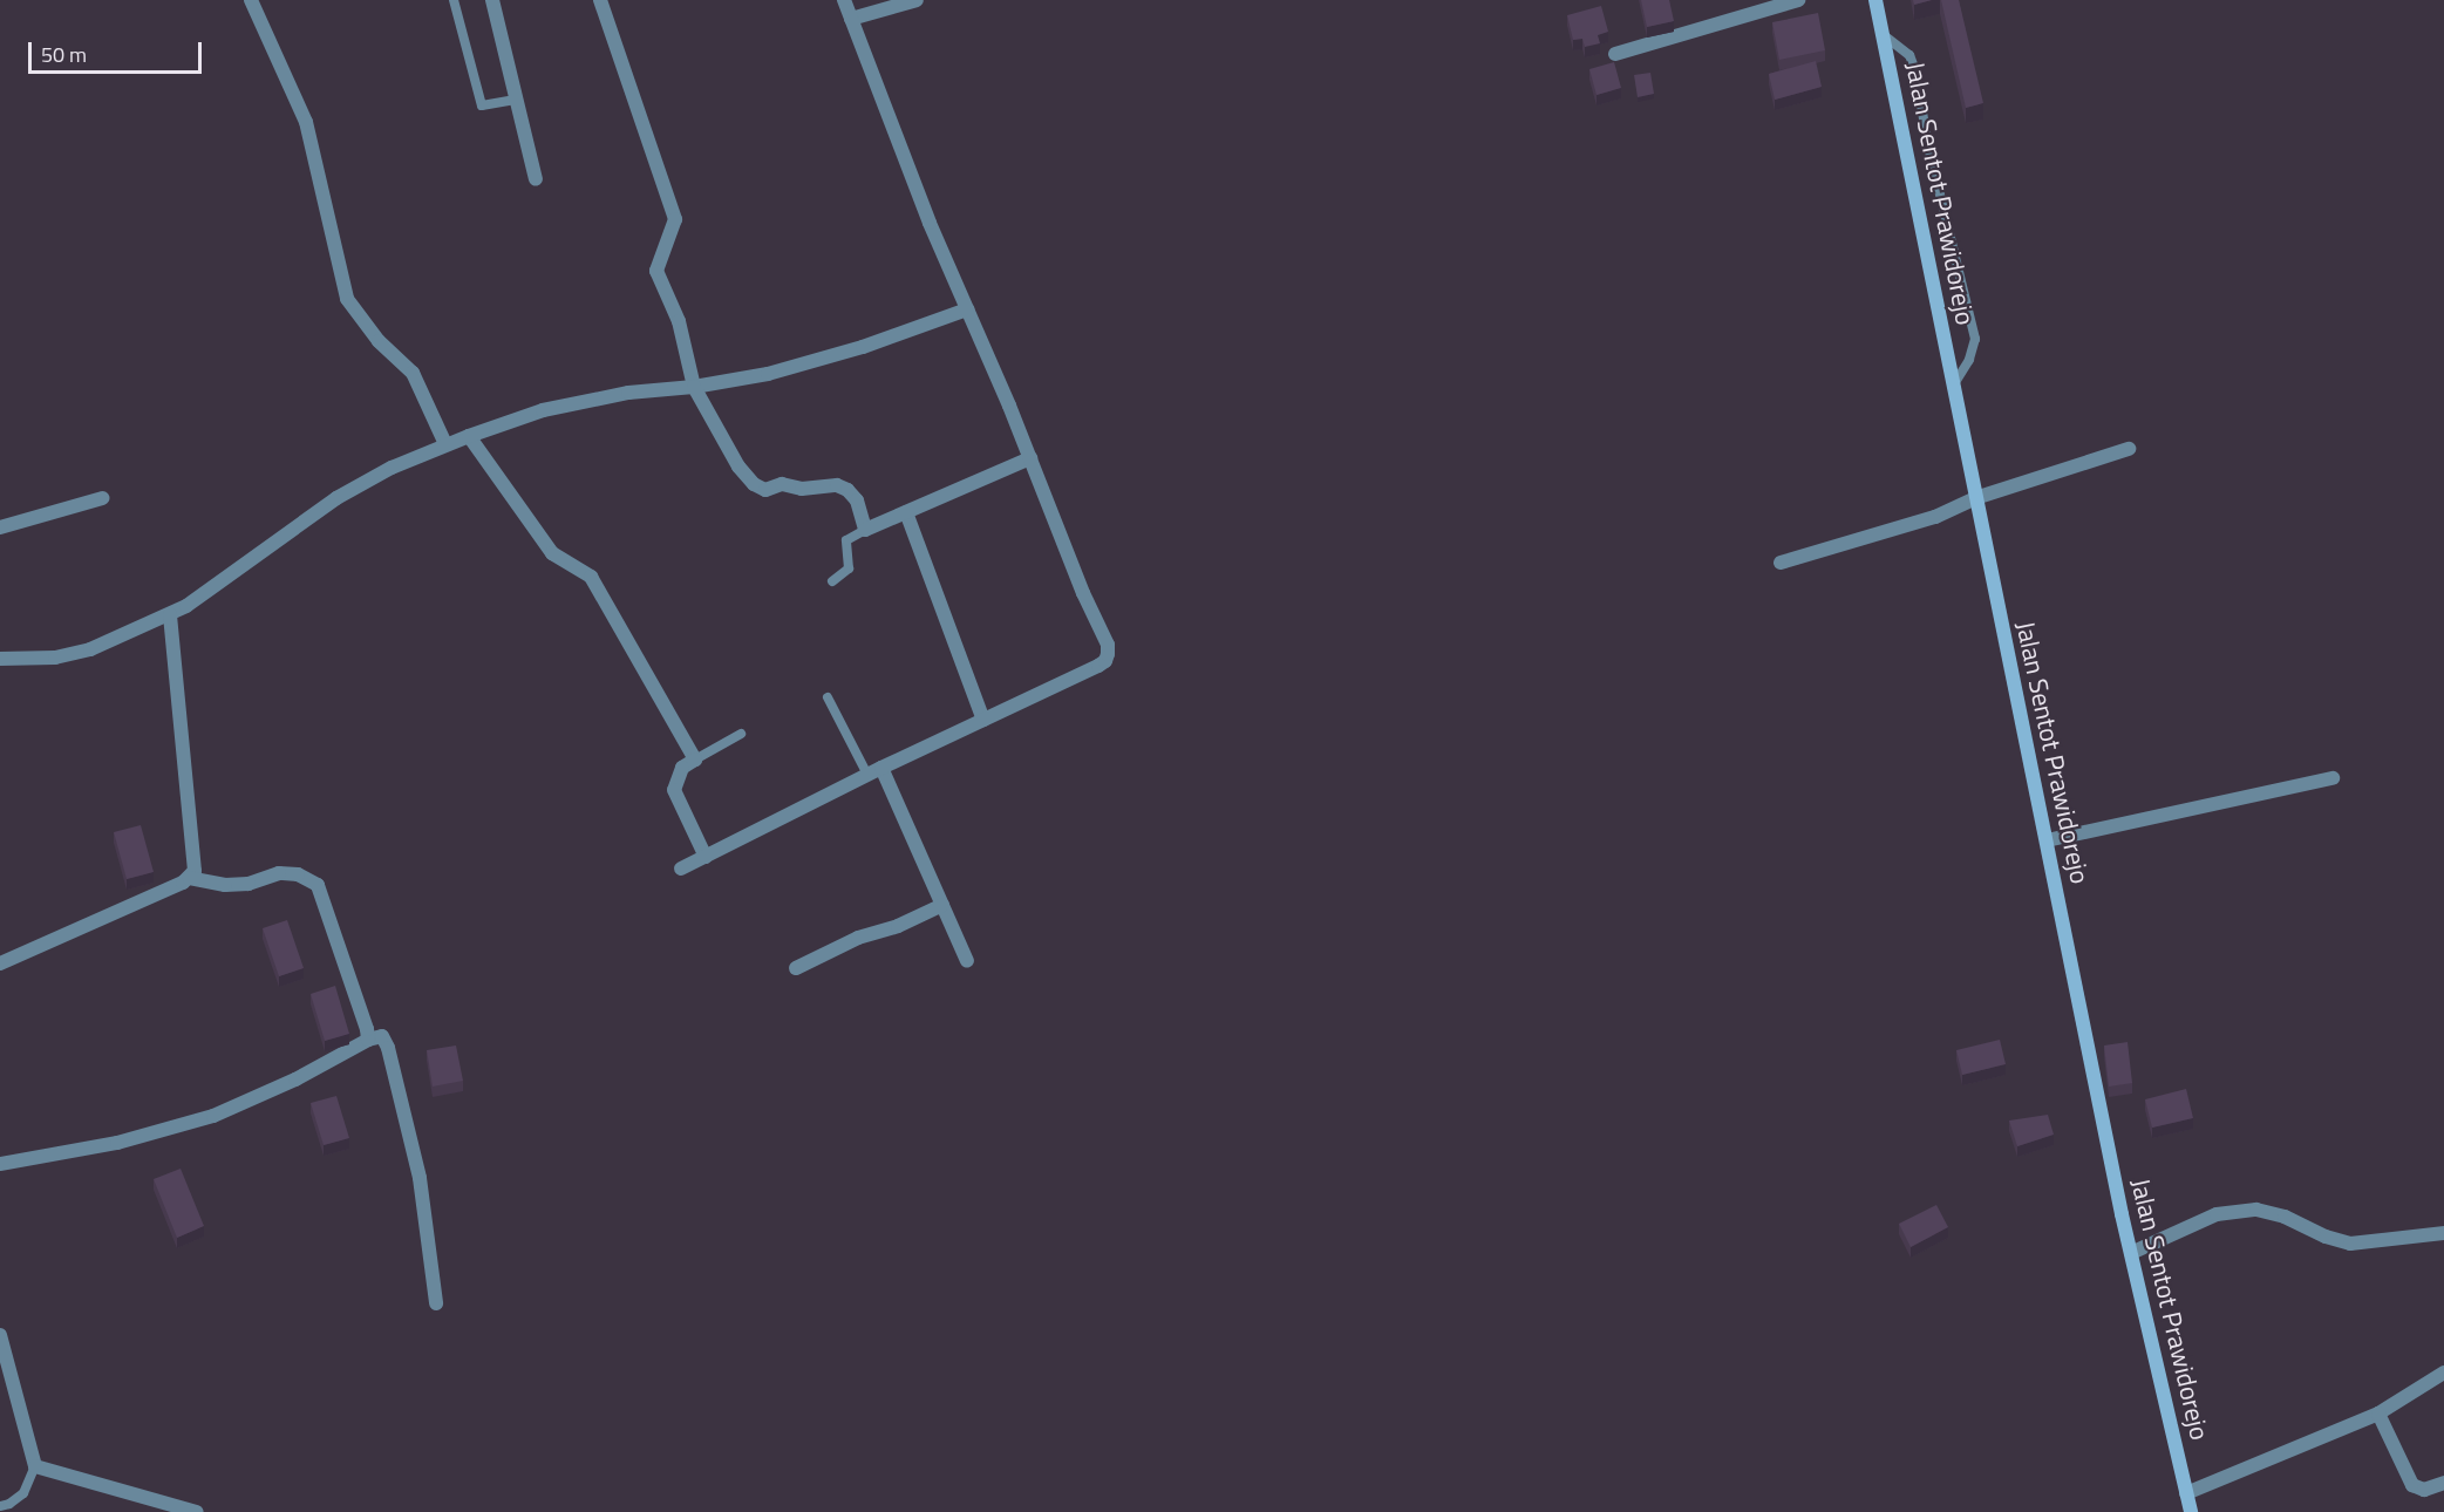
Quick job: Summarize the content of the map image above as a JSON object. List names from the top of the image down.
{
  "streets": {
    "main road": ["Jalan Sentot Prawidorejo"]
  },
  "scale_bar": "50 m"
}
